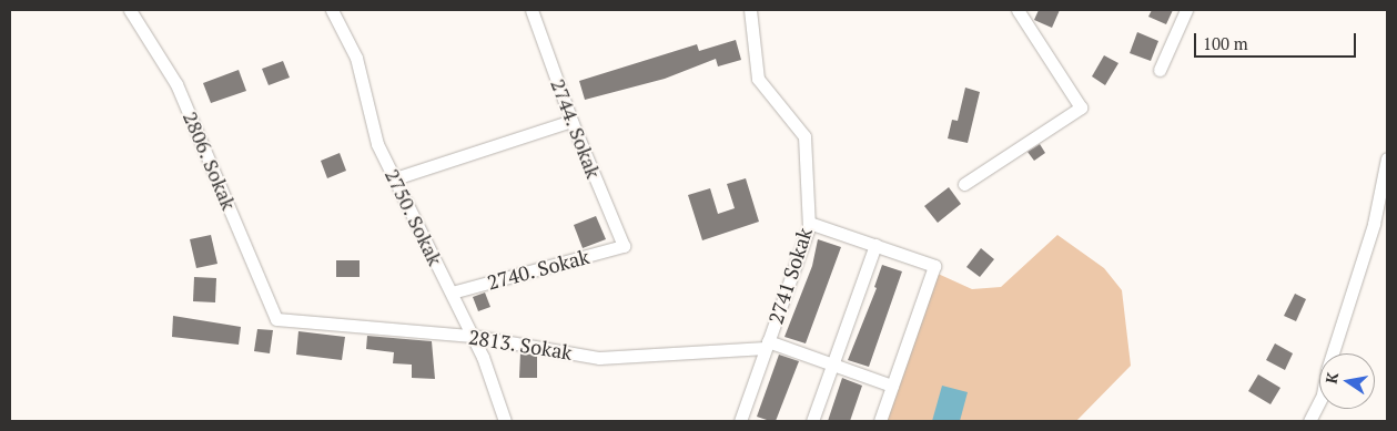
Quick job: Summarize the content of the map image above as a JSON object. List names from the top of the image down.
{
  "streets": {
    "street": [
      "2744. Sokak",
      "2806. Sokak",
      "2750. Sokak",
      "2740. Sokak",
      "2741 Sokak",
      "2813. Sokak"
    ]
  },
  "crossings": [
    ["2744. Sokak", "2740. Sokak"],
    ["2806. Sokak", "2813. Sokak"],
    ["2750. Sokak", "2740. Sokak"],
    ["2750. Sokak", "2813. Sokak"],
    ["2741 Sokak", "2813. Sokak"]
  ],
  "scale_bar": "100 m",
  "north": "left"
}
